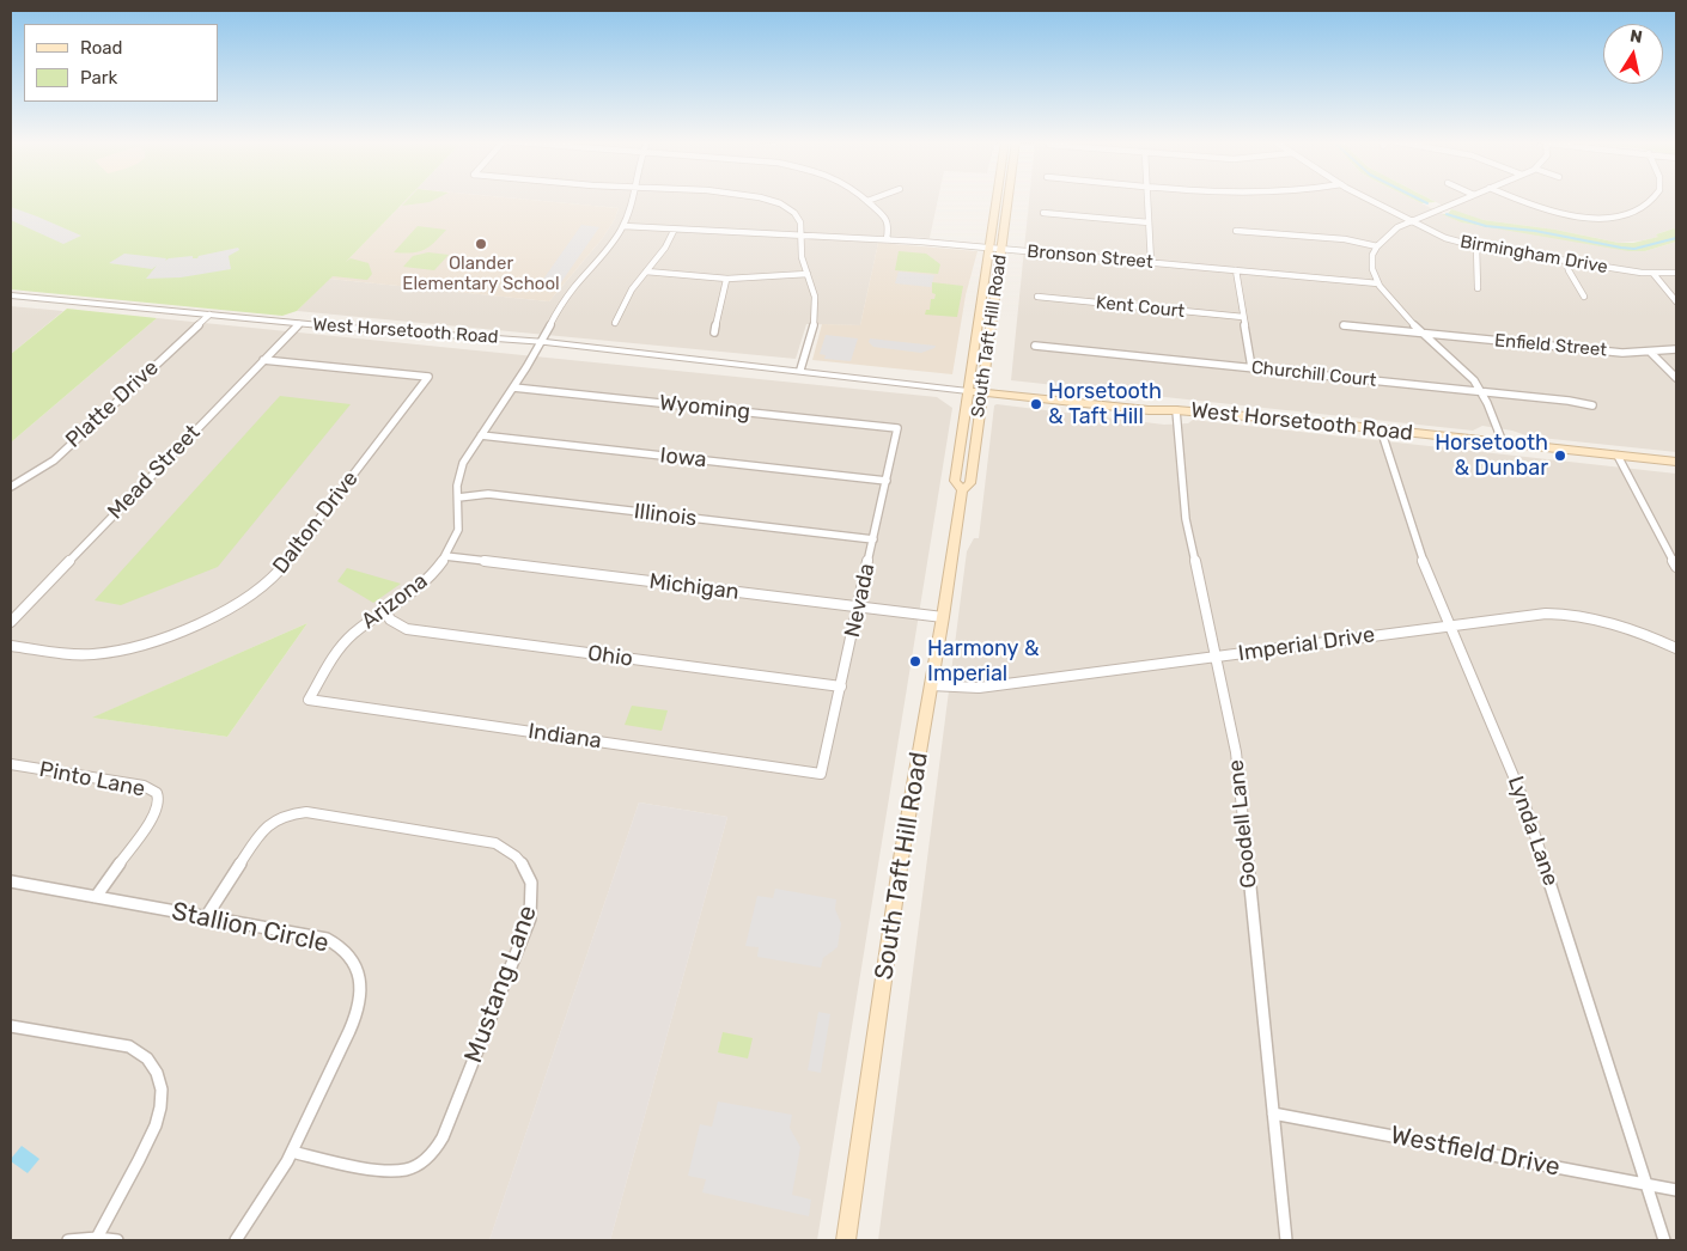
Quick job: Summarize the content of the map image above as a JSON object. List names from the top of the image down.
{
  "streets": {
    "main road": ["West Horsetooth Road", "South Taft Hill Road"],
    "street": [
      "Birmingham Drive",
      "Bronson Street",
      "Kent Court",
      "Enfield Street",
      "Churchill Court",
      "Platte Drive",
      "Wyoming",
      "Iowa",
      "Mead Street",
      "Illinois",
      "Dalton Drive",
      "Michigan",
      "Nevada",
      "Arizona",
      "Imperial Drive",
      "Ohio",
      "Indiana",
      "Pinto Lane",
      "Goodell Lane",
      "Lynda Lane",
      "Stallion Circle",
      "Mustang Lane",
      "Westfield Drive"
    ]
  },
  "crossings": [
    ["Bronson Street", "South Taft Hill Road"],
    ["Bronson Street", "Arizona"],
    ["West Horsetooth Road", "South Taft Hill Road"],
    ["West Horsetooth Road", "Platte Drive"],
    ["West Horsetooth Road", "Mead Street"],
    ["West Horsetooth Road", "Arizona"],
    ["West Horsetooth Road", "Goodell Lane"],
    ["West Horsetooth Road", "Lynda Lane"],
    ["South Taft Hill Road", "Michigan"],
    ["South Taft Hill Road", "Imperial Drive"],
    ["Wyoming", "Nevada"],
    ["Wyoming", "Arizona"],
    ["Iowa", "Nevada"],
    ["Iowa", "Arizona"],
    ["Mead Street", "Dalton Drive"],
    ["Illinois", "Nevada"],
    ["Illinois", "Arizona"],
    ["Michigan", "Nevada"],
    ["Michigan", "Arizona"],
    ["Nevada", "Ohio"],
    ["Nevada", "Indiana"],
    ["Arizona", "Ohio"],
    ["Arizona", "Indiana"],
    ["Imperial Drive", "Goodell Lane"],
    ["Imperial Drive", "Lynda Lane"],
    ["Pinto Lane", "Stallion Circle"],
    ["Goodell Lane", "Westfield Drive"],
    ["Lynda Lane", "Westfield Drive"],
    ["Stallion Circle", "Mustang Lane"]
  ],
  "places": [
    "Olander Elementary School",
    "Horsetooth & Taft Hill",
    "Horsetooth & Dunbar",
    "Harmony & Imperial"
  ],
  "legend": ["Road", "Park"],
  "north": "top"
}
